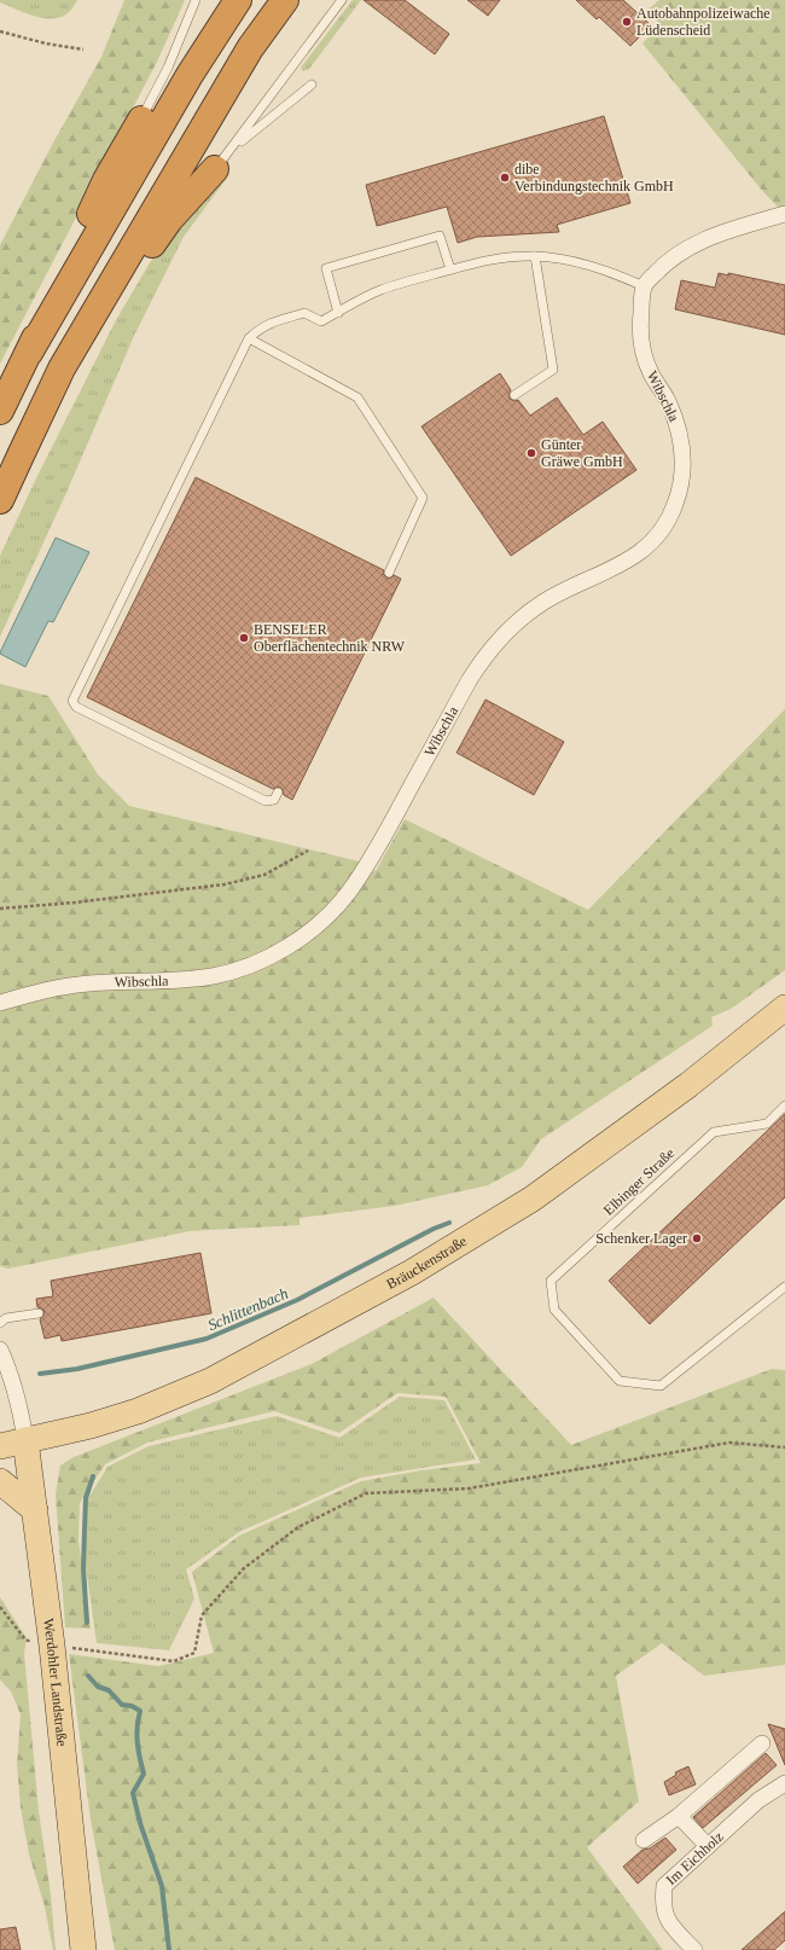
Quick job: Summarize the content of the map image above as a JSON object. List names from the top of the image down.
{
  "streets": {
    "main road": ["Bräuckenstraße", "Werdohler Landstraße"],
    "street": ["Wibschla", "Im Eichholz"],
    "lane": ["Elbinger Straße"]
  },
  "crossings": [
    ["Bräuckenstraße", "Werdohler Landstraße"]
  ],
  "water": ["Schlittenbach"],
  "places": [
    "Autobahnpolizeiwache Lüdenscheid",
    "dibe Verbindungstechnik GmbH",
    "Günter Gräwe GmbH",
    "BENSELER Oberflächentechnik NRW",
    "Schenker Lager"
  ]
}
